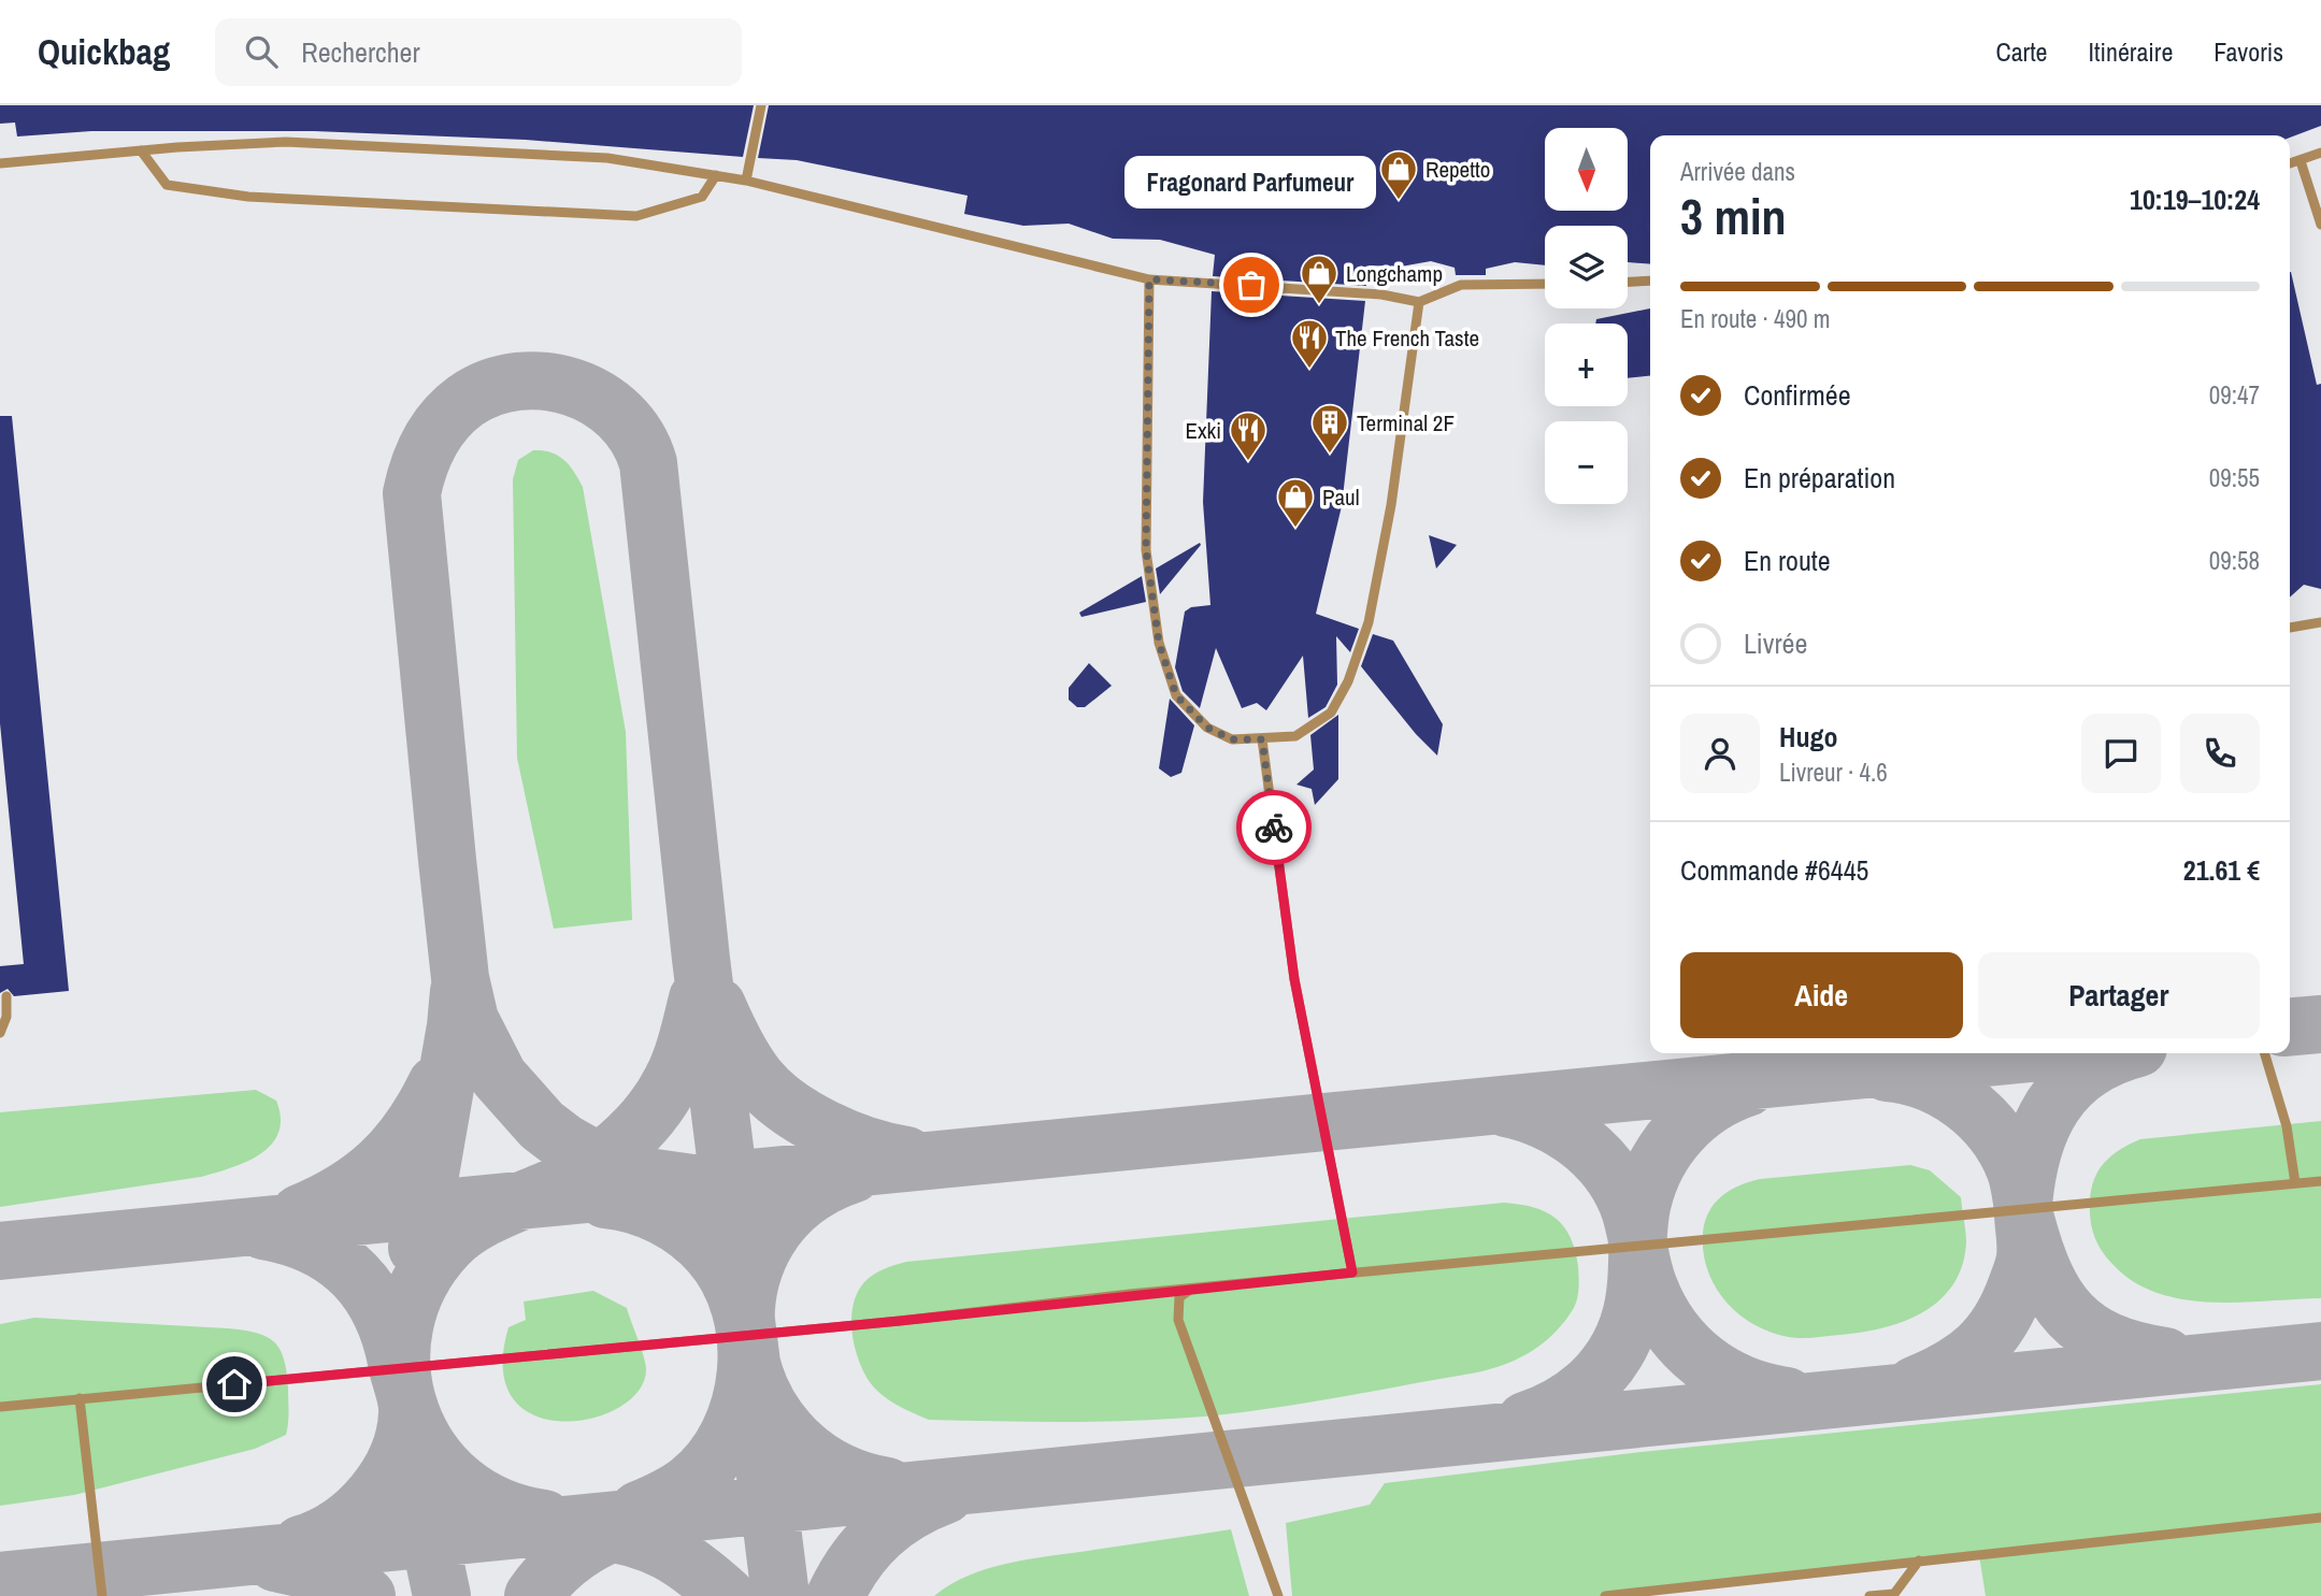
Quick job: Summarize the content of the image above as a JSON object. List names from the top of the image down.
{
  "places": {
    "shop": ["Repetto", "Longchamp", "Paul"],
    "other": ["Fragonard Parfumeur"],
    "restaurant": ["The French Taste", "Exki"],
    "building": ["Terminal 2F"]
  },
  "north": "bottom",
  "page": {
    "header": "Quickbag",
    "search": "Rechercher",
    "nav": ["Carte", "Itinéraire", "Favoris"],
    "map_buttons": ["+", "−"],
    "heading": ["3 min", "Arrivée dans", "10:19–10:24"],
    "panel": [
      "Hugo",
      "Livreur · 4.6",
      "Commande #6445",
      "21.61 €"
    ],
    "bubble": "Fragonard Parfumeur",
    "bar": "En route · 490 m",
    "list": [
      ["Confirmée", "09:47"],
      ["En préparation", "09:55"],
      ["En route", "09:58"],
      "Livrée"
    ],
    "buttons": ["Aide", "Partager"]
  }
}
